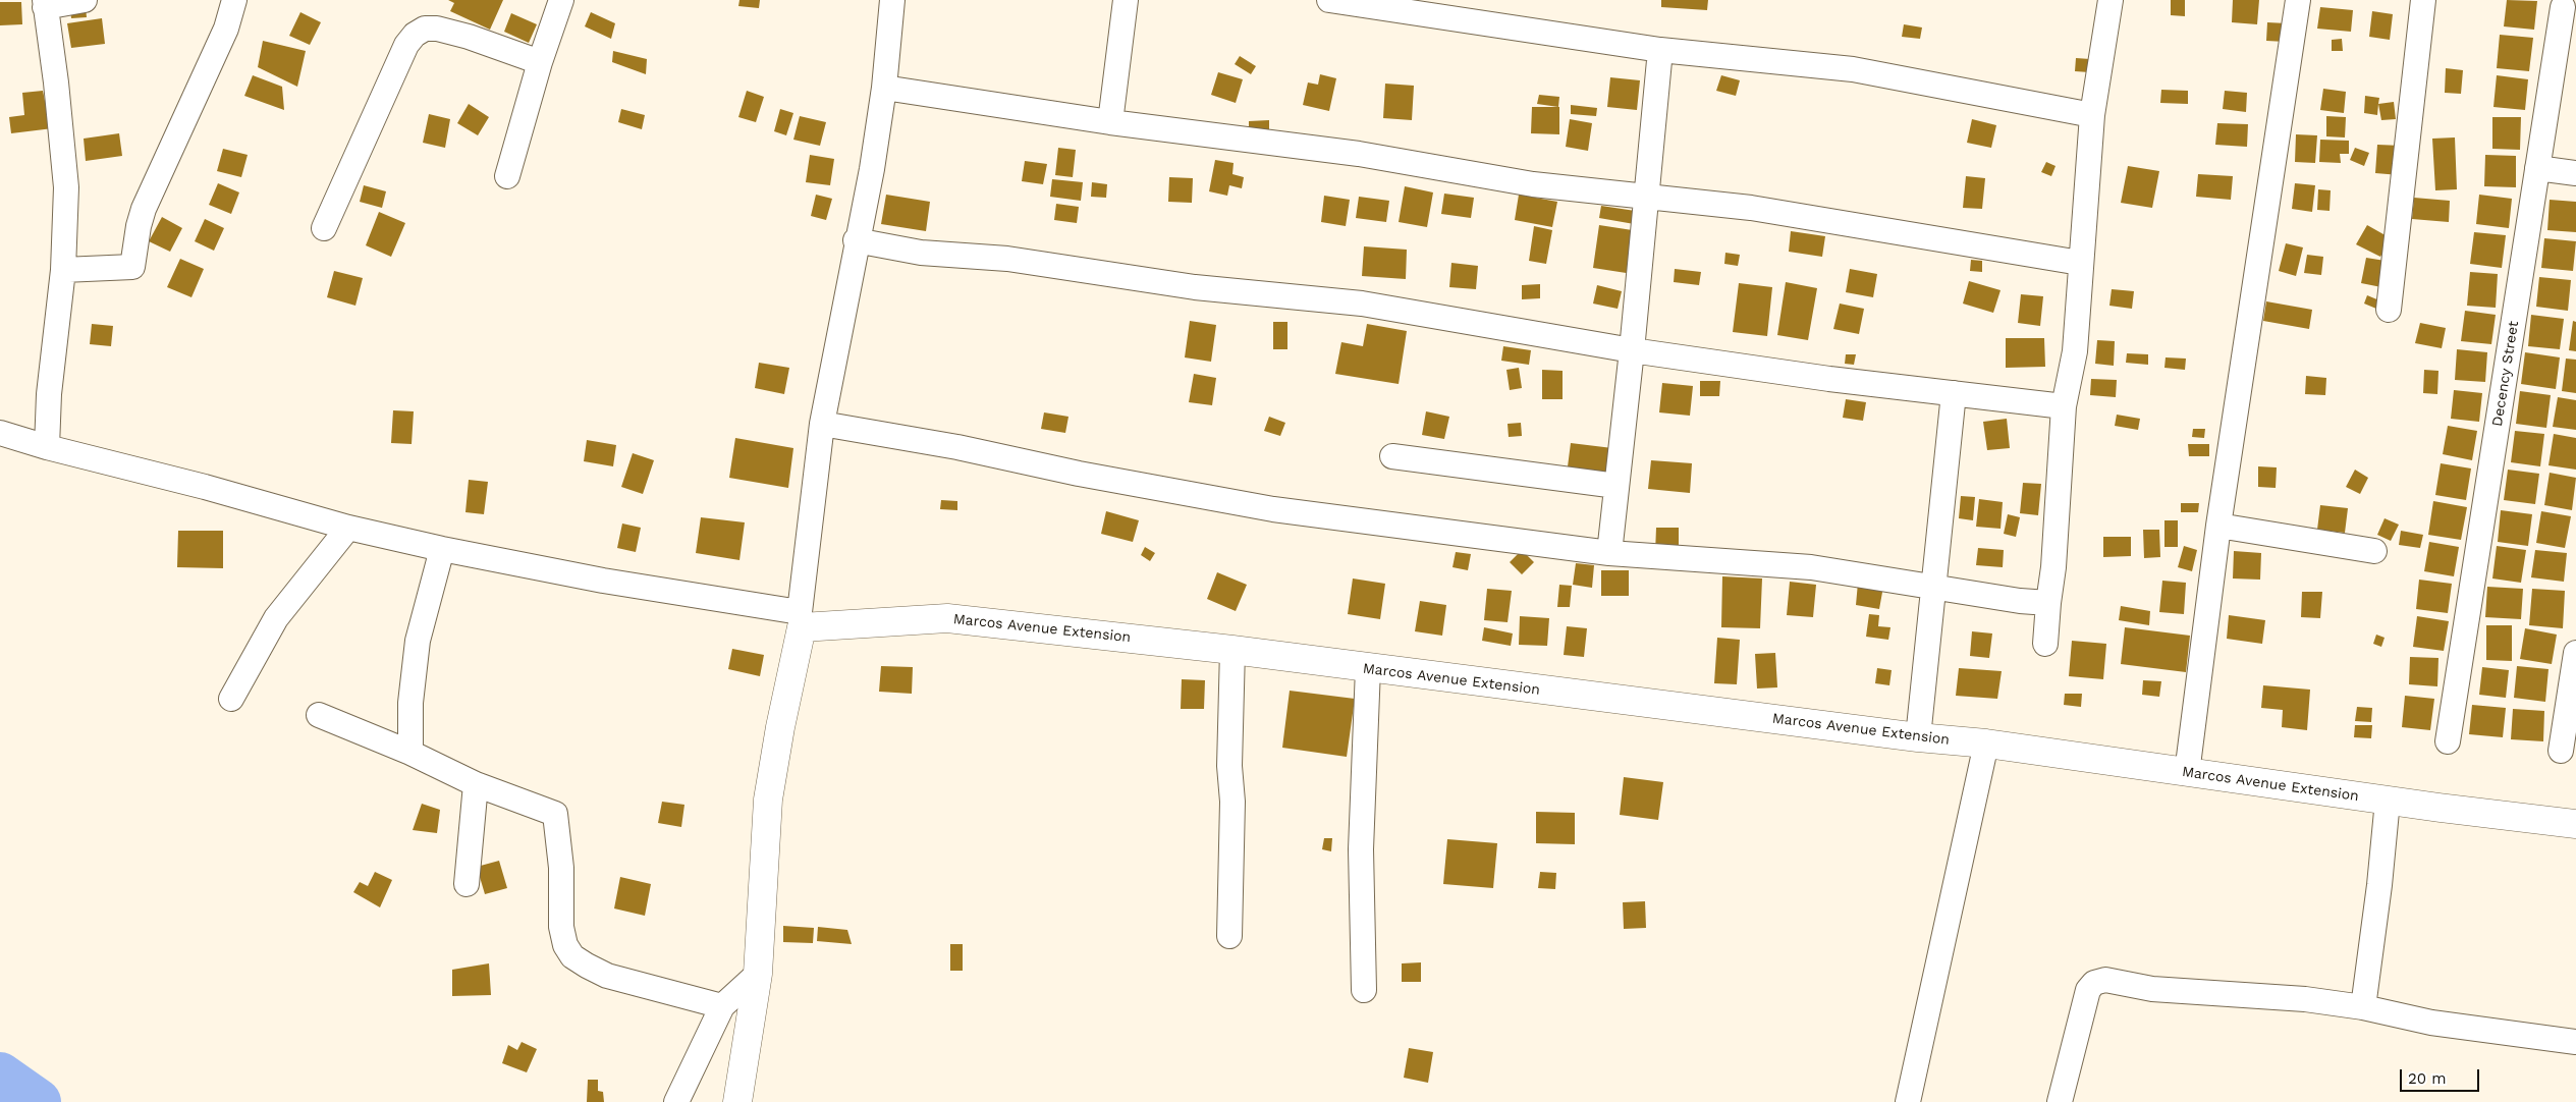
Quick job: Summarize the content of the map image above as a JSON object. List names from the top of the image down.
{
  "streets": {
    "street": ["Decency Street", "Marcos Avenue Extension"]
  },
  "scale_bar": "20 m"
}
